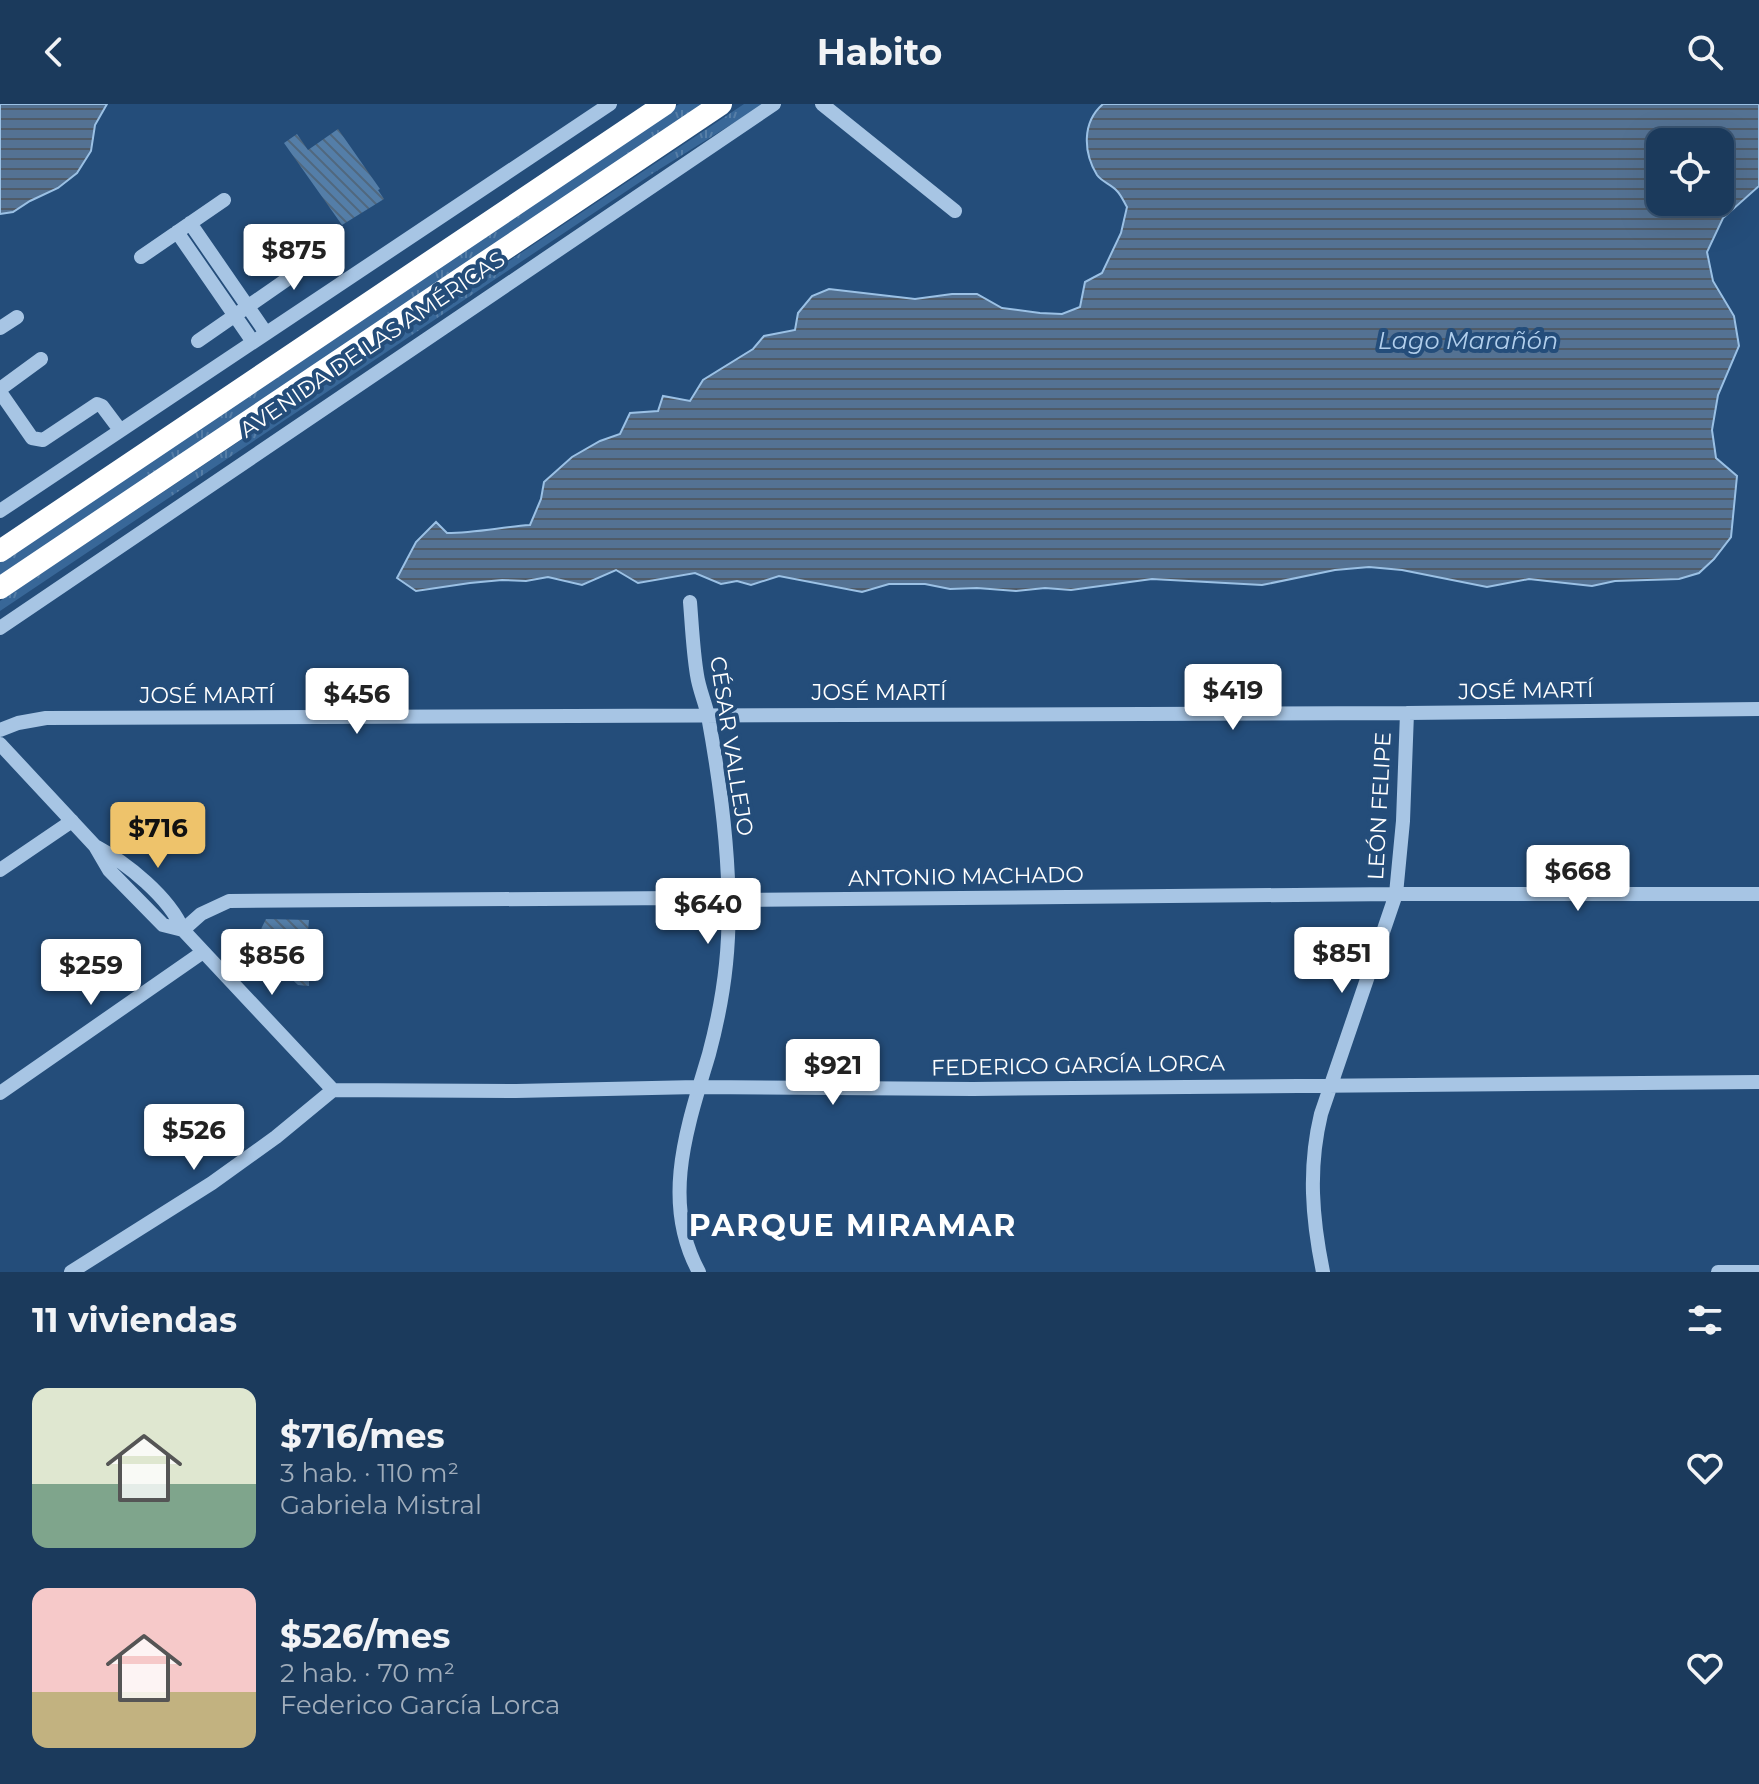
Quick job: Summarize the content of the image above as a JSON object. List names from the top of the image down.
{
  "streets": {
    "highway": ["AVENIDA DE LAS AMÉRICAS"],
    "street": [
      "JOSÉ MARTÍ",
      "CÉSAR VALLEJO",
      "LEÓN FELIPE",
      "ANTONIO MACHADO",
      "FEDERICO GARCÍA LORCA"
    ]
  },
  "crossings": [
    ["JOSÉ MARTÍ", "CÉSAR VALLEJO"],
    ["JOSÉ MARTÍ", "LEÓN FELIPE"],
    ["CÉSAR VALLEJO", "ANTONIO MACHADO"],
    ["CÉSAR VALLEJO", "FEDERICO GARCÍA LORCA"],
    ["LEÓN FELIPE", "ANTONIO MACHADO"],
    ["LEÓN FELIPE", "FEDERICO GARCÍA LORCA"]
  ],
  "districts": ["PARQUE MIRAMAR"],
  "water": ["Lago Marañón"],
  "page": {
    "header": "Habito",
    "price": [
      "$875",
      "$419",
      "$456",
      "$716",
      "$668",
      "$640",
      "$851",
      "$856",
      "$259",
      "$921",
      "$526"
    ],
    "heading": "11 viviendas",
    "list": [
      {
        "name": "$716/mes",
        "note": "3 hab. · 110 m² · Gabriela Mistral"
      },
      {
        "name": "$526/mes",
        "note": "2 hab. · 70 m² · Federico García Lorca"
      }
    ]
  }
}
